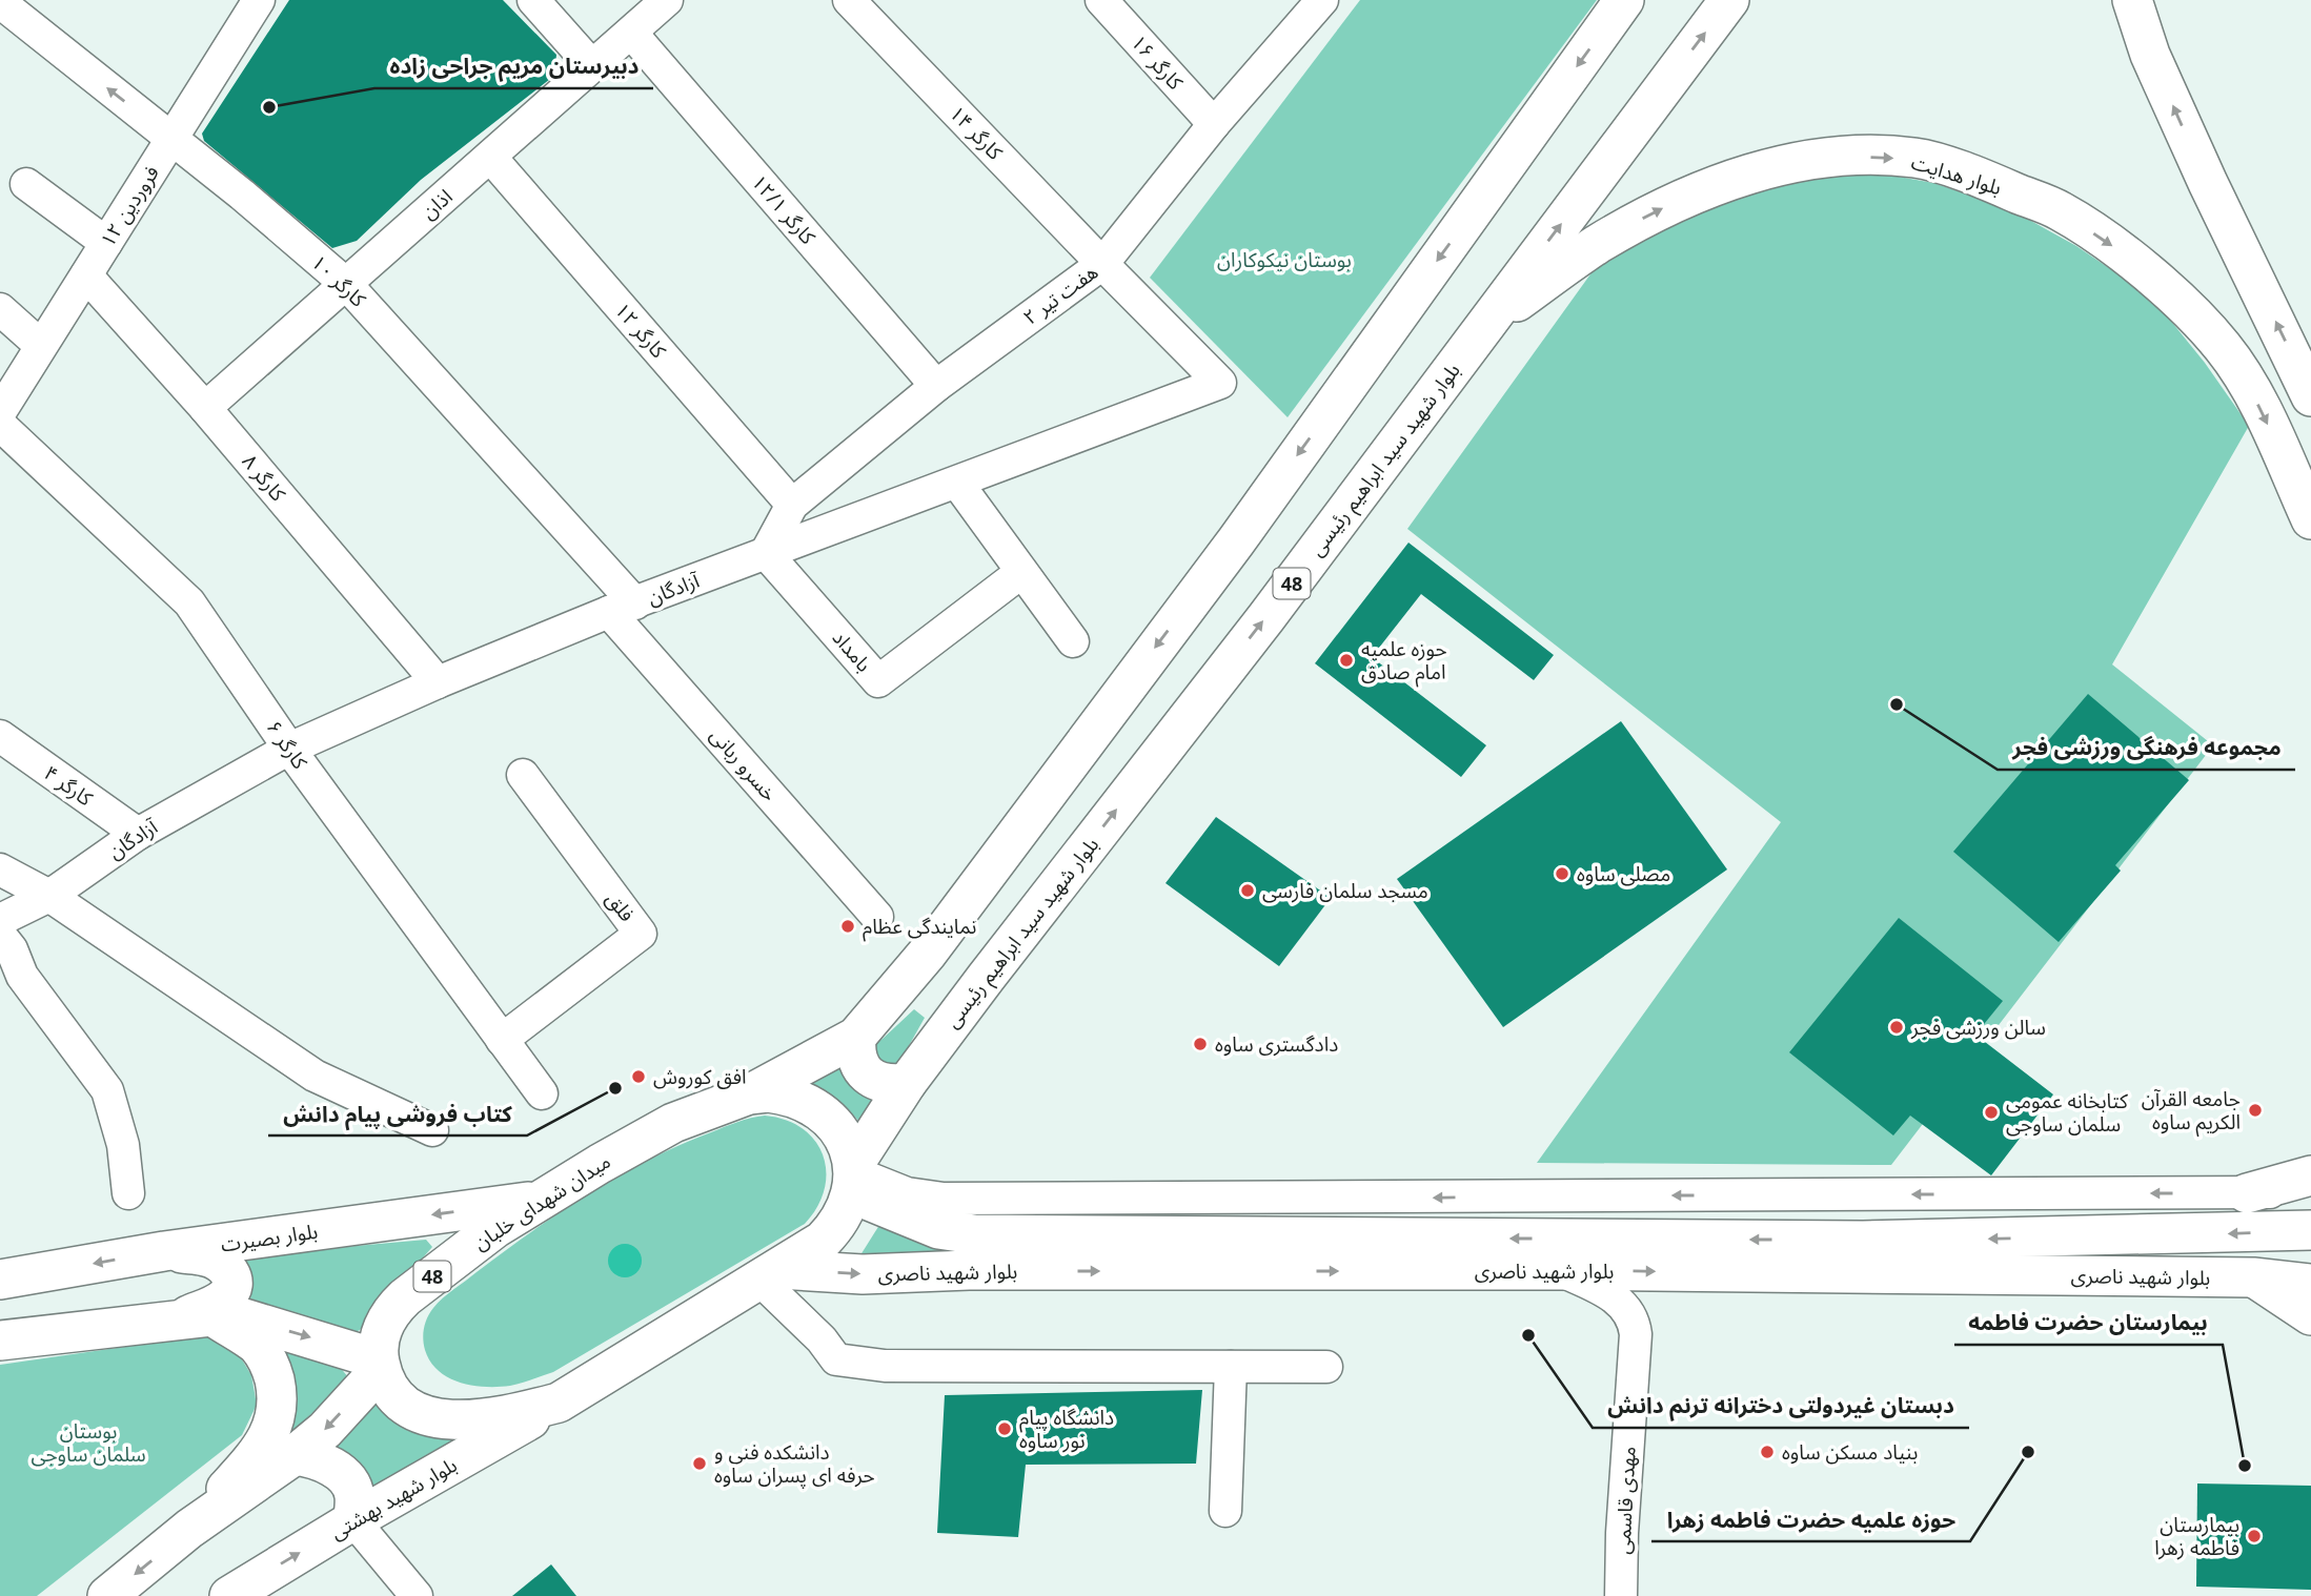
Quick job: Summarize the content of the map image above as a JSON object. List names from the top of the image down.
{
  "streets": {
    "main road": [
      "بلوار هدایت",
      "بلوار شهید سید ابراهیم رئیسی",
      "48",
      "میدان شهدای خلبان",
      "بلوار بصیرت",
      "بلوار شهید ناصری",
      "بلوار شهید بهشتی"
    ],
    "street": [
      "کارگر ۱۶",
      "کارگر ۱۴",
      "اذان",
      "۱۲ فروردین",
      "کارگر ۱۲/۱",
      "کارگر ۱۰",
      "هفت تیر ۲",
      "کارگر ۱۲",
      "کارگر ۸",
      "آزادگان",
      "بامداد",
      "کارگر ۶",
      "خسرو ربانی",
      "کارگر ۴",
      "فلق",
      "مهدی قاسمی"
    ]
  },
  "crossings": [
    ["کارگر ۱۶", "هفت تیر ۲"],
    ["کارگر ۱۴", "هفت تیر ۲"],
    ["کارگر ۱۴", "آزادگان"],
    ["بلوار هدایت", "بلوار شهید سید ابراهیم رئیسی"],
    ["اذان", "کارگر ۱۲/۱"],
    ["اذان", "کارگر ۱۰"],
    ["اذان", "کارگر ۱۲"],
    ["اذان", "کارگر ۸"],
    ["۱۲ فروردین", "کارگر ۱۰"],
    ["۱۲ فروردین", "کارگر ۸"],
    ["کارگر ۱۲/۱", "هفت تیر ۲"],
    ["کارگر ۱۰", "آزادگان"],
    ["کارگر ۱۰", "خسرو ربانی"],
    ["هفت تیر ۲", "کارگر ۱۲"],
    ["هفت تیر ۲", "آزادگان"],
    ["هفت تیر ۲", "بامداد"],
    ["بلوار شهید سید ابراهیم رئیسی", "48"],
    ["بلوار شهید سید ابراهیم رئیسی", "میدان شهدای خلبان"],
    ["بلوار شهید سید ابراهیم رئیسی", "بلوار شهید ناصری"],
    ["کارگر ۸", "آزادگان"],
    ["48", "میدان شهدای خلبان"],
    ["48", "بلوار شهید ناصری"],
    ["48", "بلوار شهید بهشتی"],
    ["آزادگان", "بامداد"],
    ["آزادگان", "کارگر ۶"],
    ["آزادگان", "خسرو ربانی"],
    ["آزادگان", "کارگر ۴"],
    ["کارگر ۶", "فلق"],
    ["میدان شهدای خلبان", "بلوار بصیرت"],
    ["میدان شهدای خلبان", "بلوار شهید ناصری"],
    ["بلوار شهید ناصری", "مهدی قاسمی"]
  ],
  "one_way": ["بلوار هدایت"],
  "parks": ["بوستان نیکوکاران", "بوستان سلمان ساوجی"],
  "places": [
    "دبیرستان مریم جراحی زاده",
    "حوزه علمیه امام صادق",
    "مجموعه فرهنگی ورزشی فجر",
    "مصلی ساوه",
    "مسجد سلمان فارسی",
    "نمایندگی عظام",
    "سالن ورزشی فجر",
    "دادگستری ساوه",
    "افق کوروش",
    "کتاب فروشی پیام دانش",
    "جامعه القرآن الکریم ساوه",
    "کتابخانه عمومی سلمان ساوجی",
    "دبستان غیردولتی دخترانه ترنم دانش",
    "دانشگاه پیام نور ساوه",
    "بنیاد مسکن ساوه",
    "حوزه علمیه حضرت فاطمه زهرا",
    "دانشکده فنی و حرفه ای پسران ساوه",
    "بیمارستان حضرت فاطمه",
    "بیمارستان فاطمه زهرا"
  ]
}
